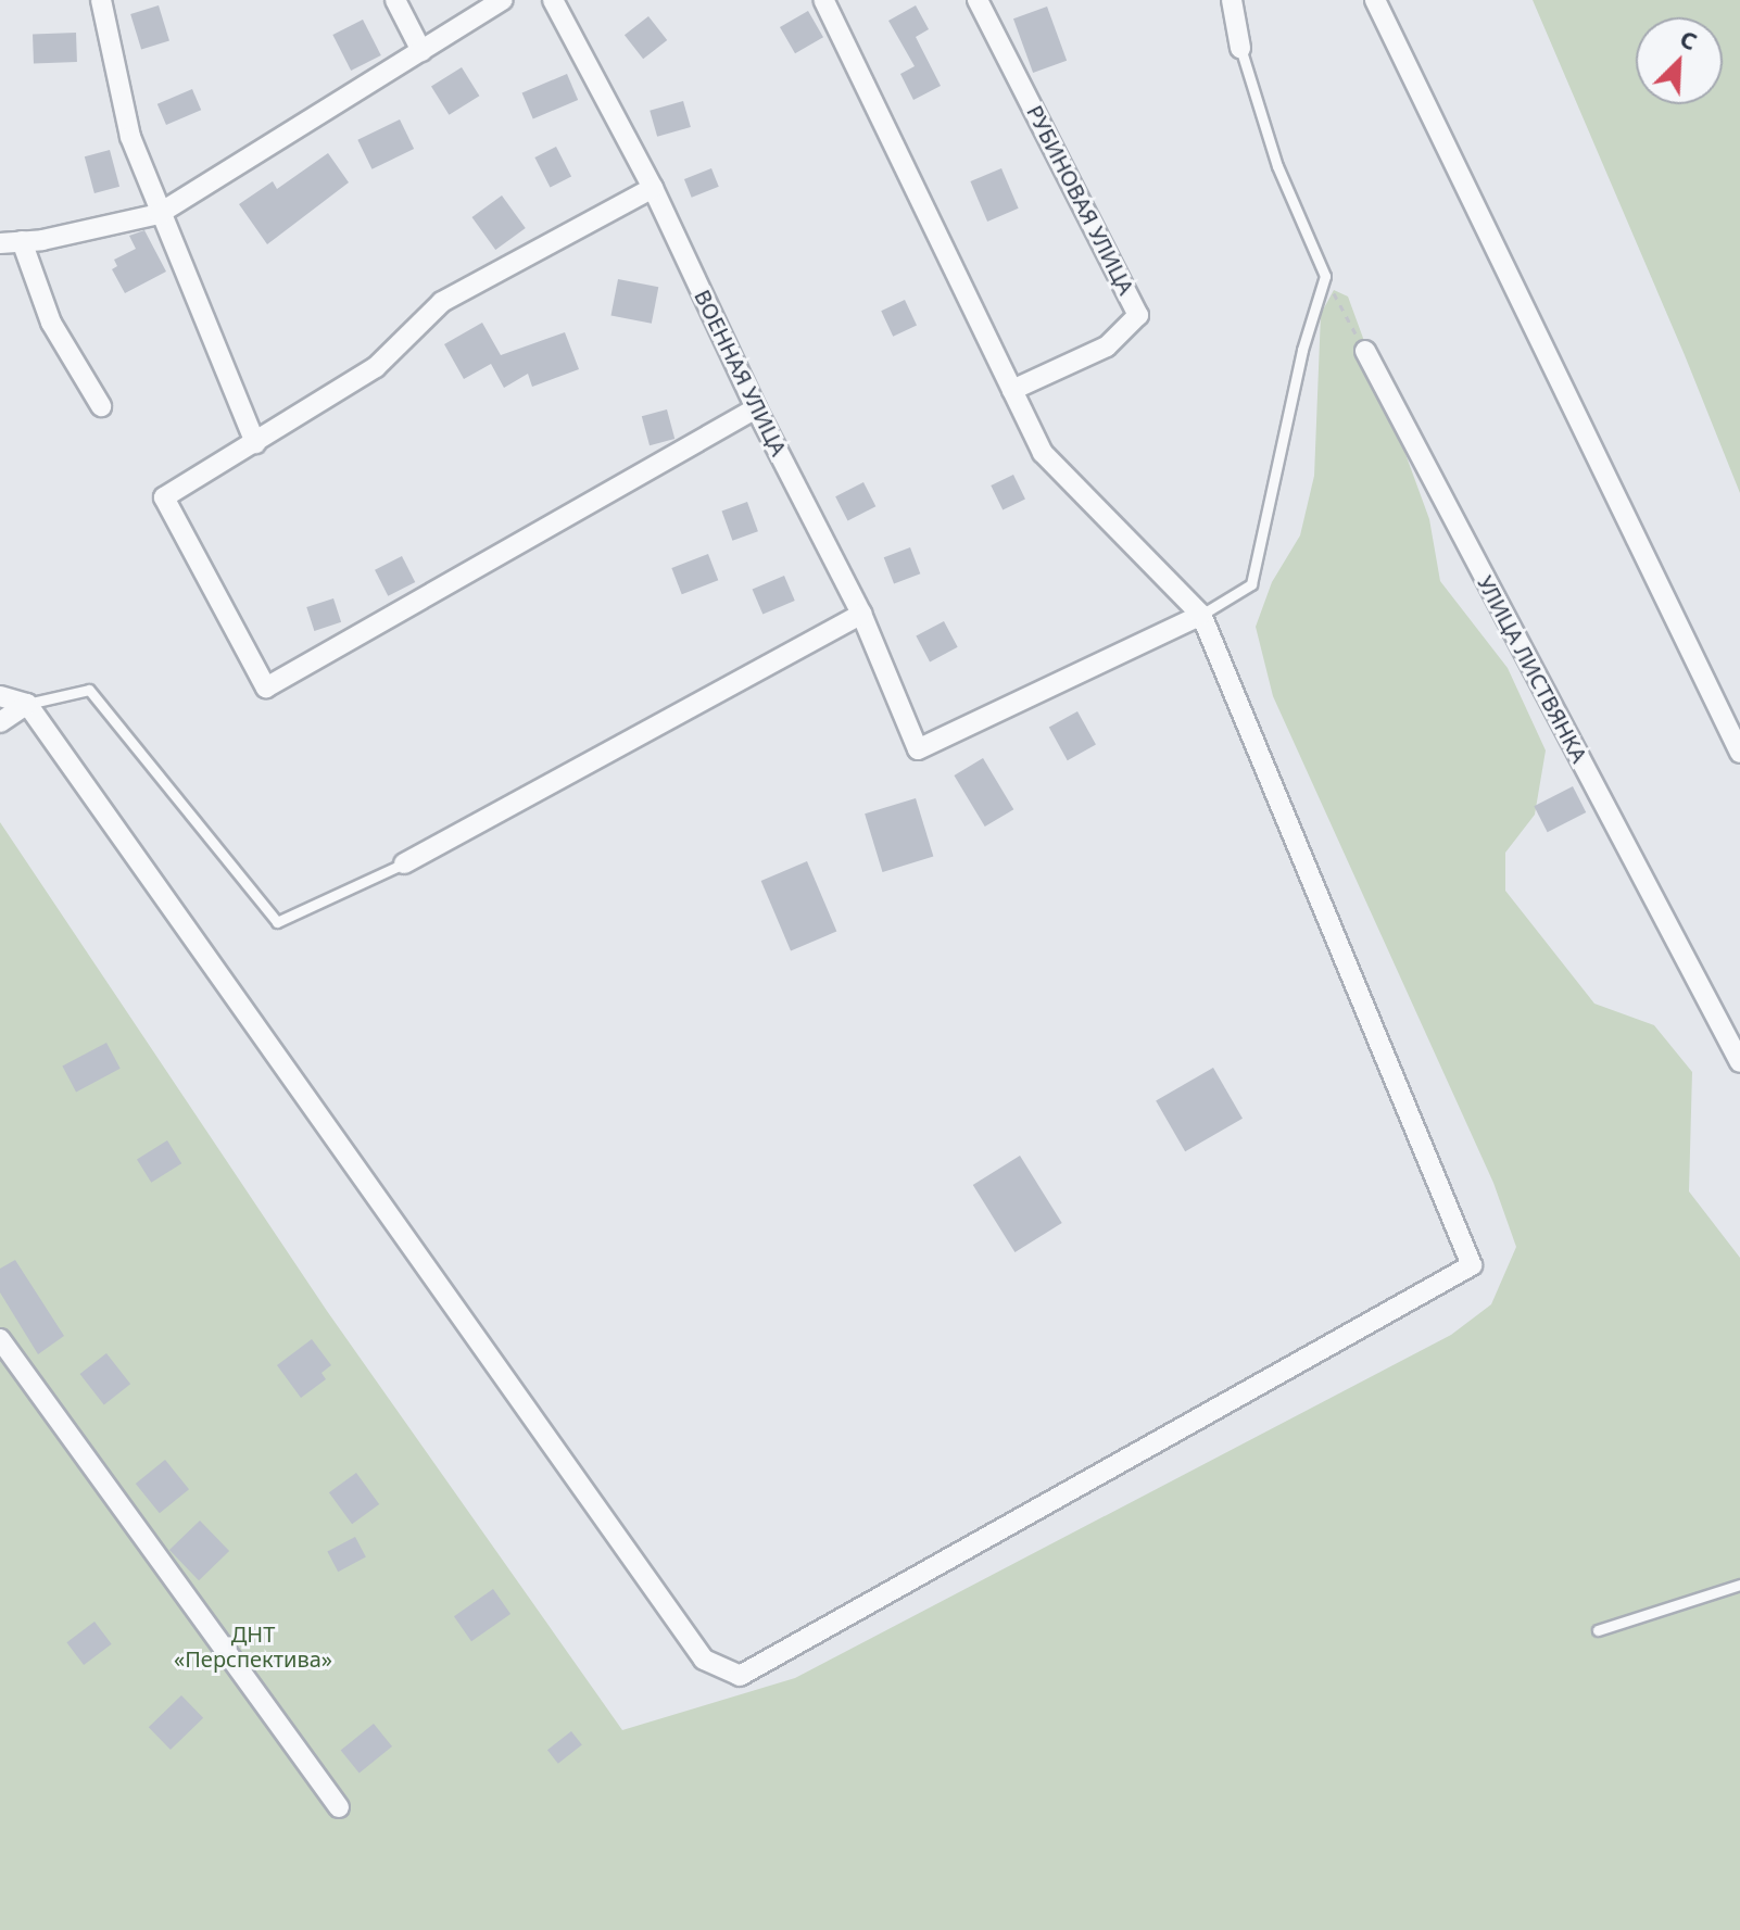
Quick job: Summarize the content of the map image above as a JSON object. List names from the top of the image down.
{
  "streets": {
    "street": ["РУБИНОВАЯ УЛИЦА", "ВОЕННАЯ УЛИЦА", "УЛИЦА ЛИСТВЯНКА"]
  },
  "parks": ["ДНТ «Перспектива»"],
  "north": "top right"
}
